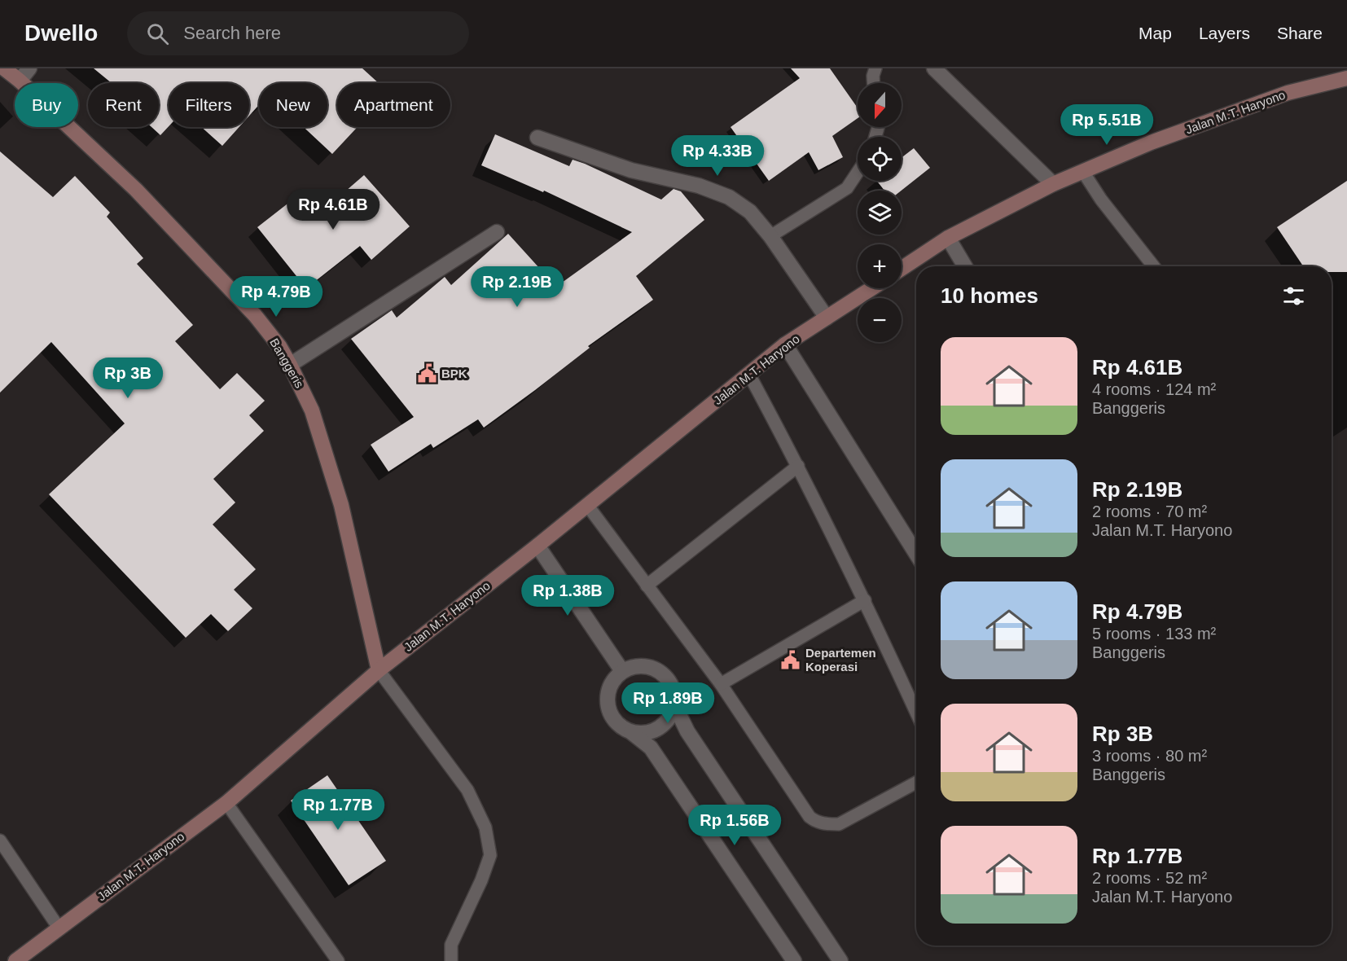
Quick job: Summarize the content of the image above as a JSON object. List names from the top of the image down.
{
  "streets": {
    "main road": ["Jalan M.T. Haryono", "Banggeris"]
  },
  "crossings": [
    ["Jalan M.T. Haryono", "Banggeris"]
  ],
  "places": {
    "public building": ["BPK", "Departemen Koperasi"]
  },
  "north": "bottom",
  "page": {
    "header": "Dwello",
    "search": "Search here",
    "nav": ["Map", "Layers", "Share"],
    "map_buttons": ["+", "−"],
    "chip": [
      "Buy",
      "Rent",
      "Filters",
      "New",
      "Apartment"
    ],
    "price": [
      "Rp 5.51B",
      "Rp 4.33B",
      "Rp 4.61B",
      "Rp 2.19B",
      "Rp 4.79B",
      "Rp 3B",
      "Rp 1.38B",
      "Rp 1.89B",
      "Rp 1.77B",
      "Rp 1.56B"
    ],
    "heading": "10 homes",
    "list": [
      {
        "name": "Rp 4.61B",
        "note": "4 rooms · 124 m² · Banggeris"
      },
      {
        "name": "Rp 2.19B",
        "note": "2 rooms · 70 m² · Jalan M.T. Haryono"
      },
      {
        "name": "Rp 4.79B",
        "note": "5 rooms · 133 m² · Banggeris"
      },
      {
        "name": "Rp 3B",
        "note": "3 rooms · 80 m² · Banggeris"
      },
      {
        "name": "Rp 1.77B",
        "note": "2 rooms · 52 m² · Jalan M.T. Haryono"
      }
    ]
  }
}
